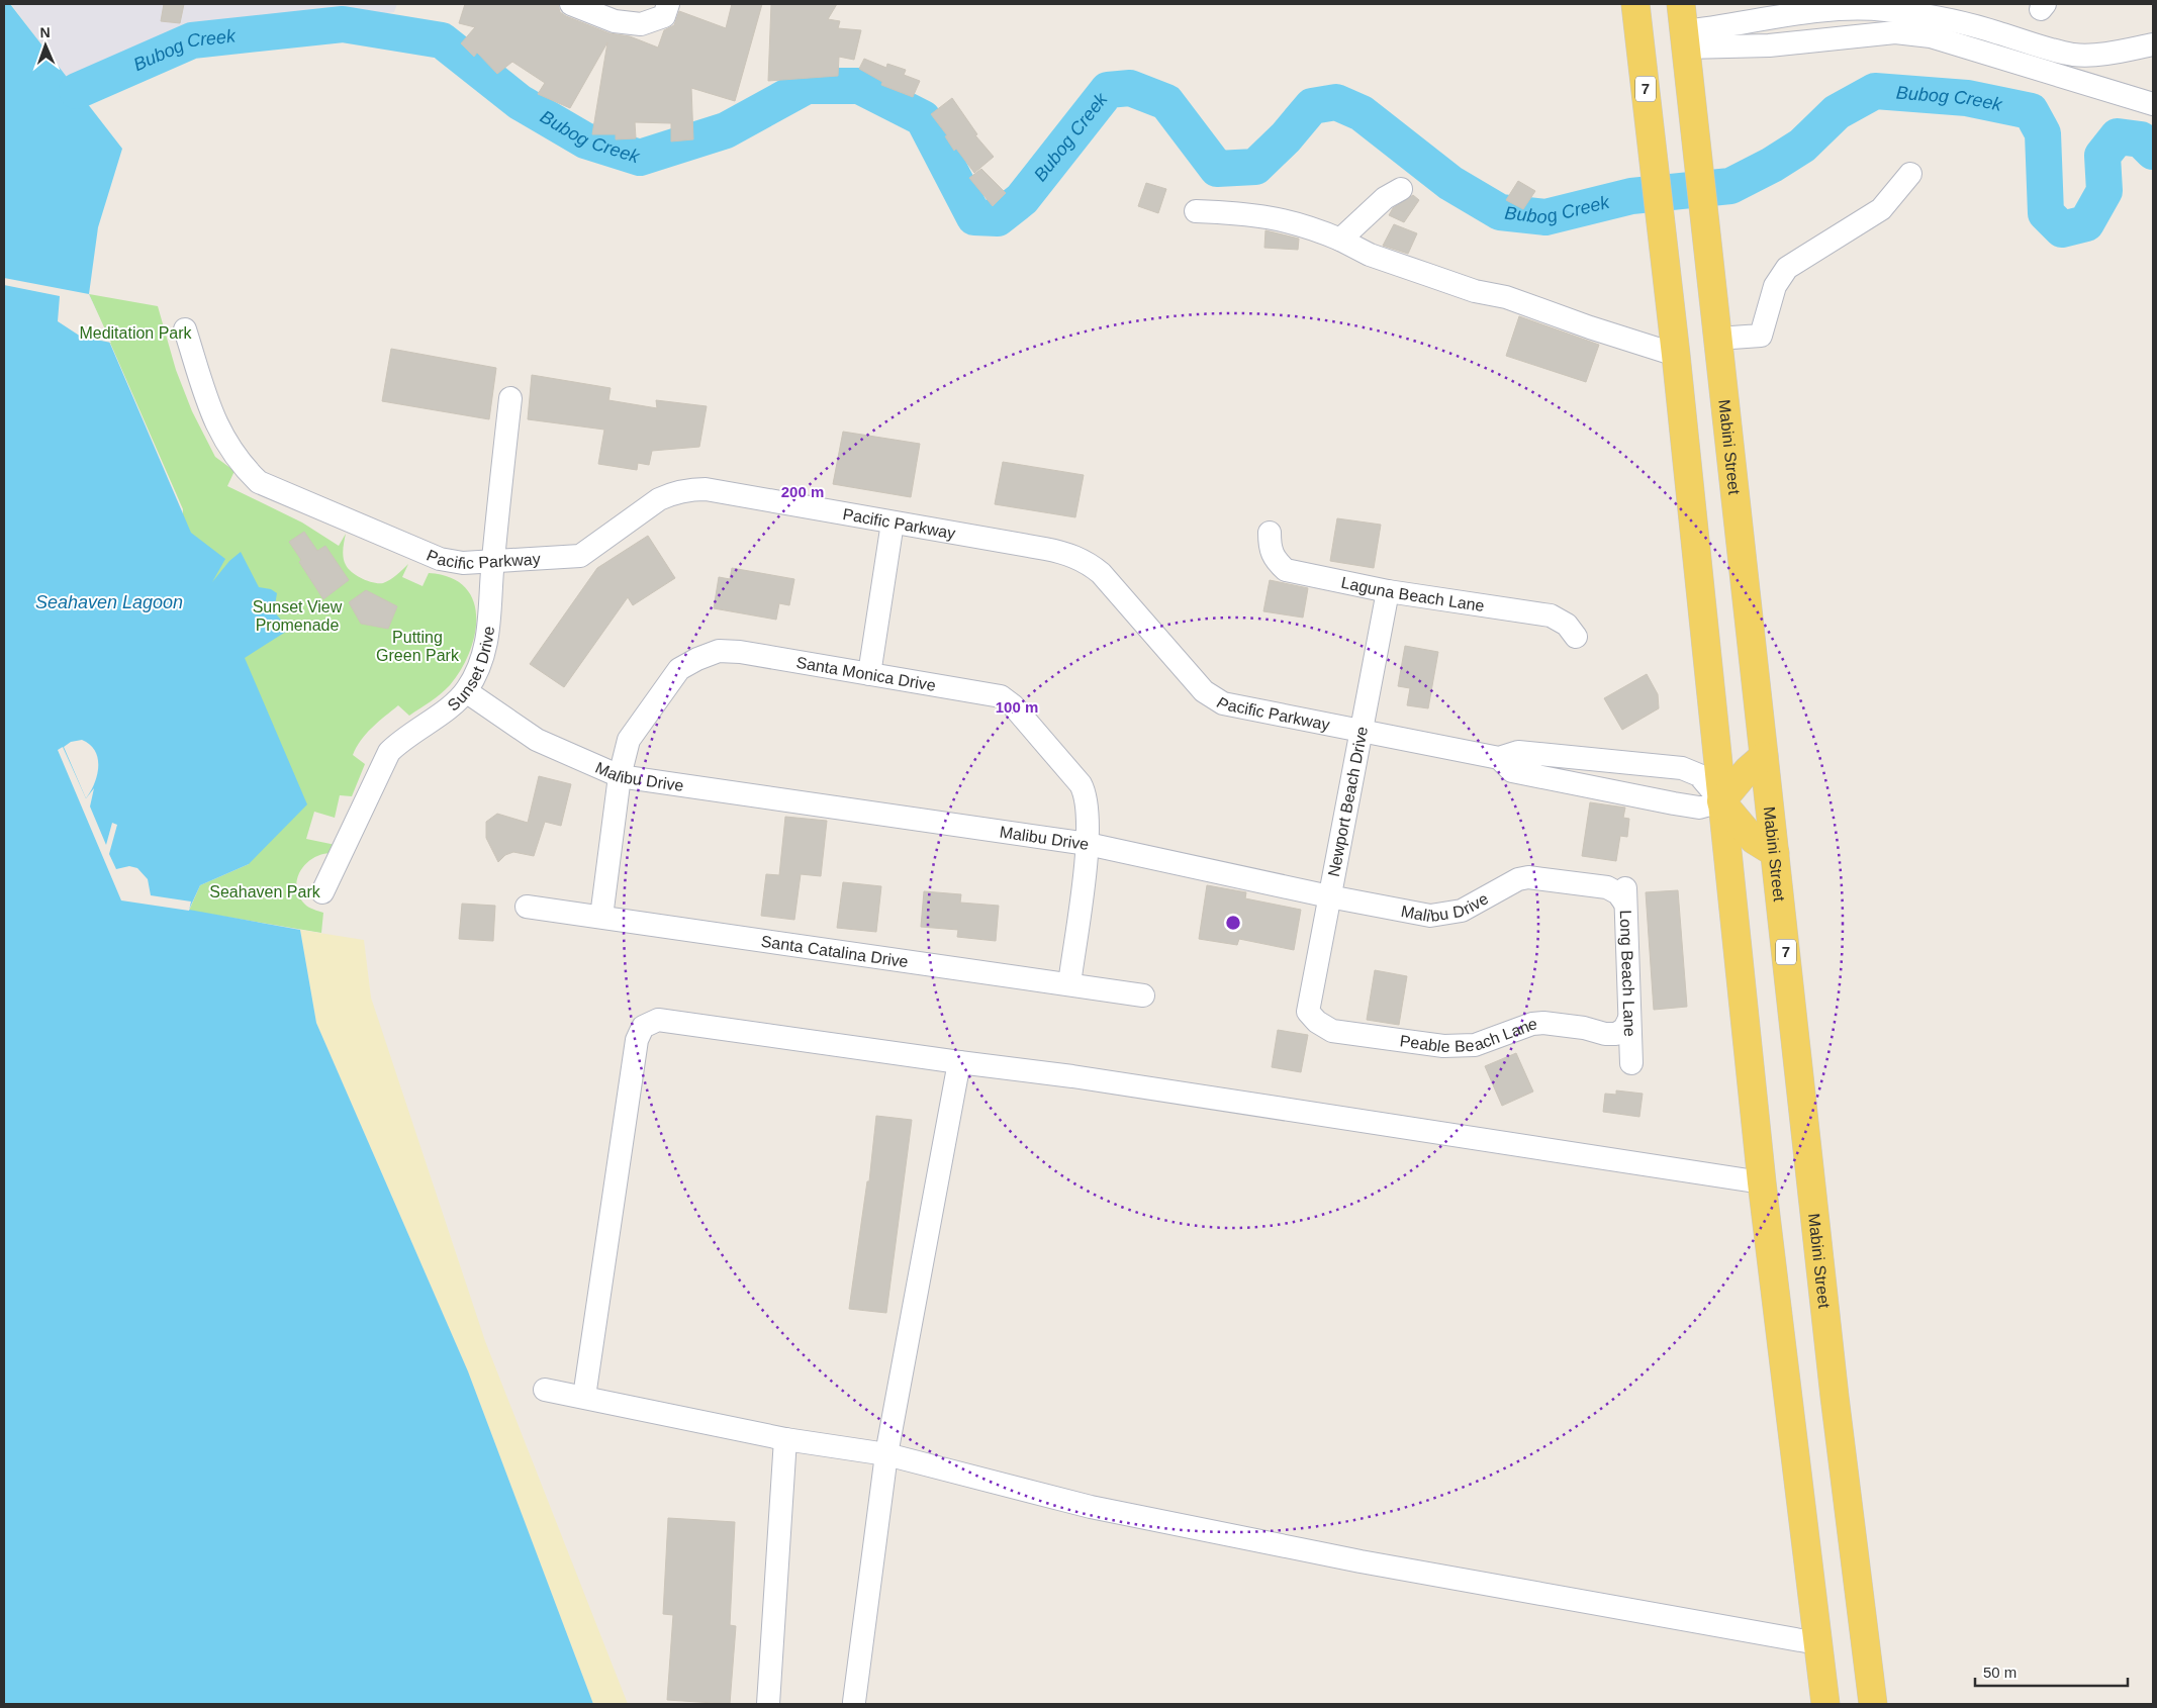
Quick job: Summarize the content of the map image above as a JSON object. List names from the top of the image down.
{
  "streets": {
    "main road": ["7", "Mabini Street"],
    "street": [
      "Pacific Parkway",
      "Laguna Beach Lane",
      "Sunset Drive",
      "Santa Monica Drive",
      "Malibu Drive",
      "Newport Beach Drive",
      "Santa Catalina Drive",
      "Long Beach Lane",
      "Peable Beach Lane"
    ]
  },
  "crossings": [
    ["7", "Pacific Parkway"],
    ["Pacific Parkway", "Sunset Drive"],
    ["Pacific Parkway", "Newport Beach Drive"],
    ["Laguna Beach Lane", "Newport Beach Drive"],
    ["Sunset Drive", "Malibu Drive"],
    ["Santa Monica Drive", "Malibu Drive"],
    ["Santa Monica Drive", "Santa Catalina Drive"],
    ["Malibu Drive", "Newport Beach Drive"],
    ["Malibu Drive", "Long Beach Lane"],
    ["Newport Beach Drive", "Peable Beach Lane"],
    ["Long Beach Lane", "Peable Beach Lane"]
  ],
  "water": ["Bubog Creek", "Seahaven Lagoon"],
  "parks": [
    "Meditation Park",
    "Sunset View Promenade",
    "Putting Green Park",
    "Seahaven Park"
  ],
  "scale_bar": "50 m",
  "north": "top",
  "rings": ["200 m", "100 m"]
}
